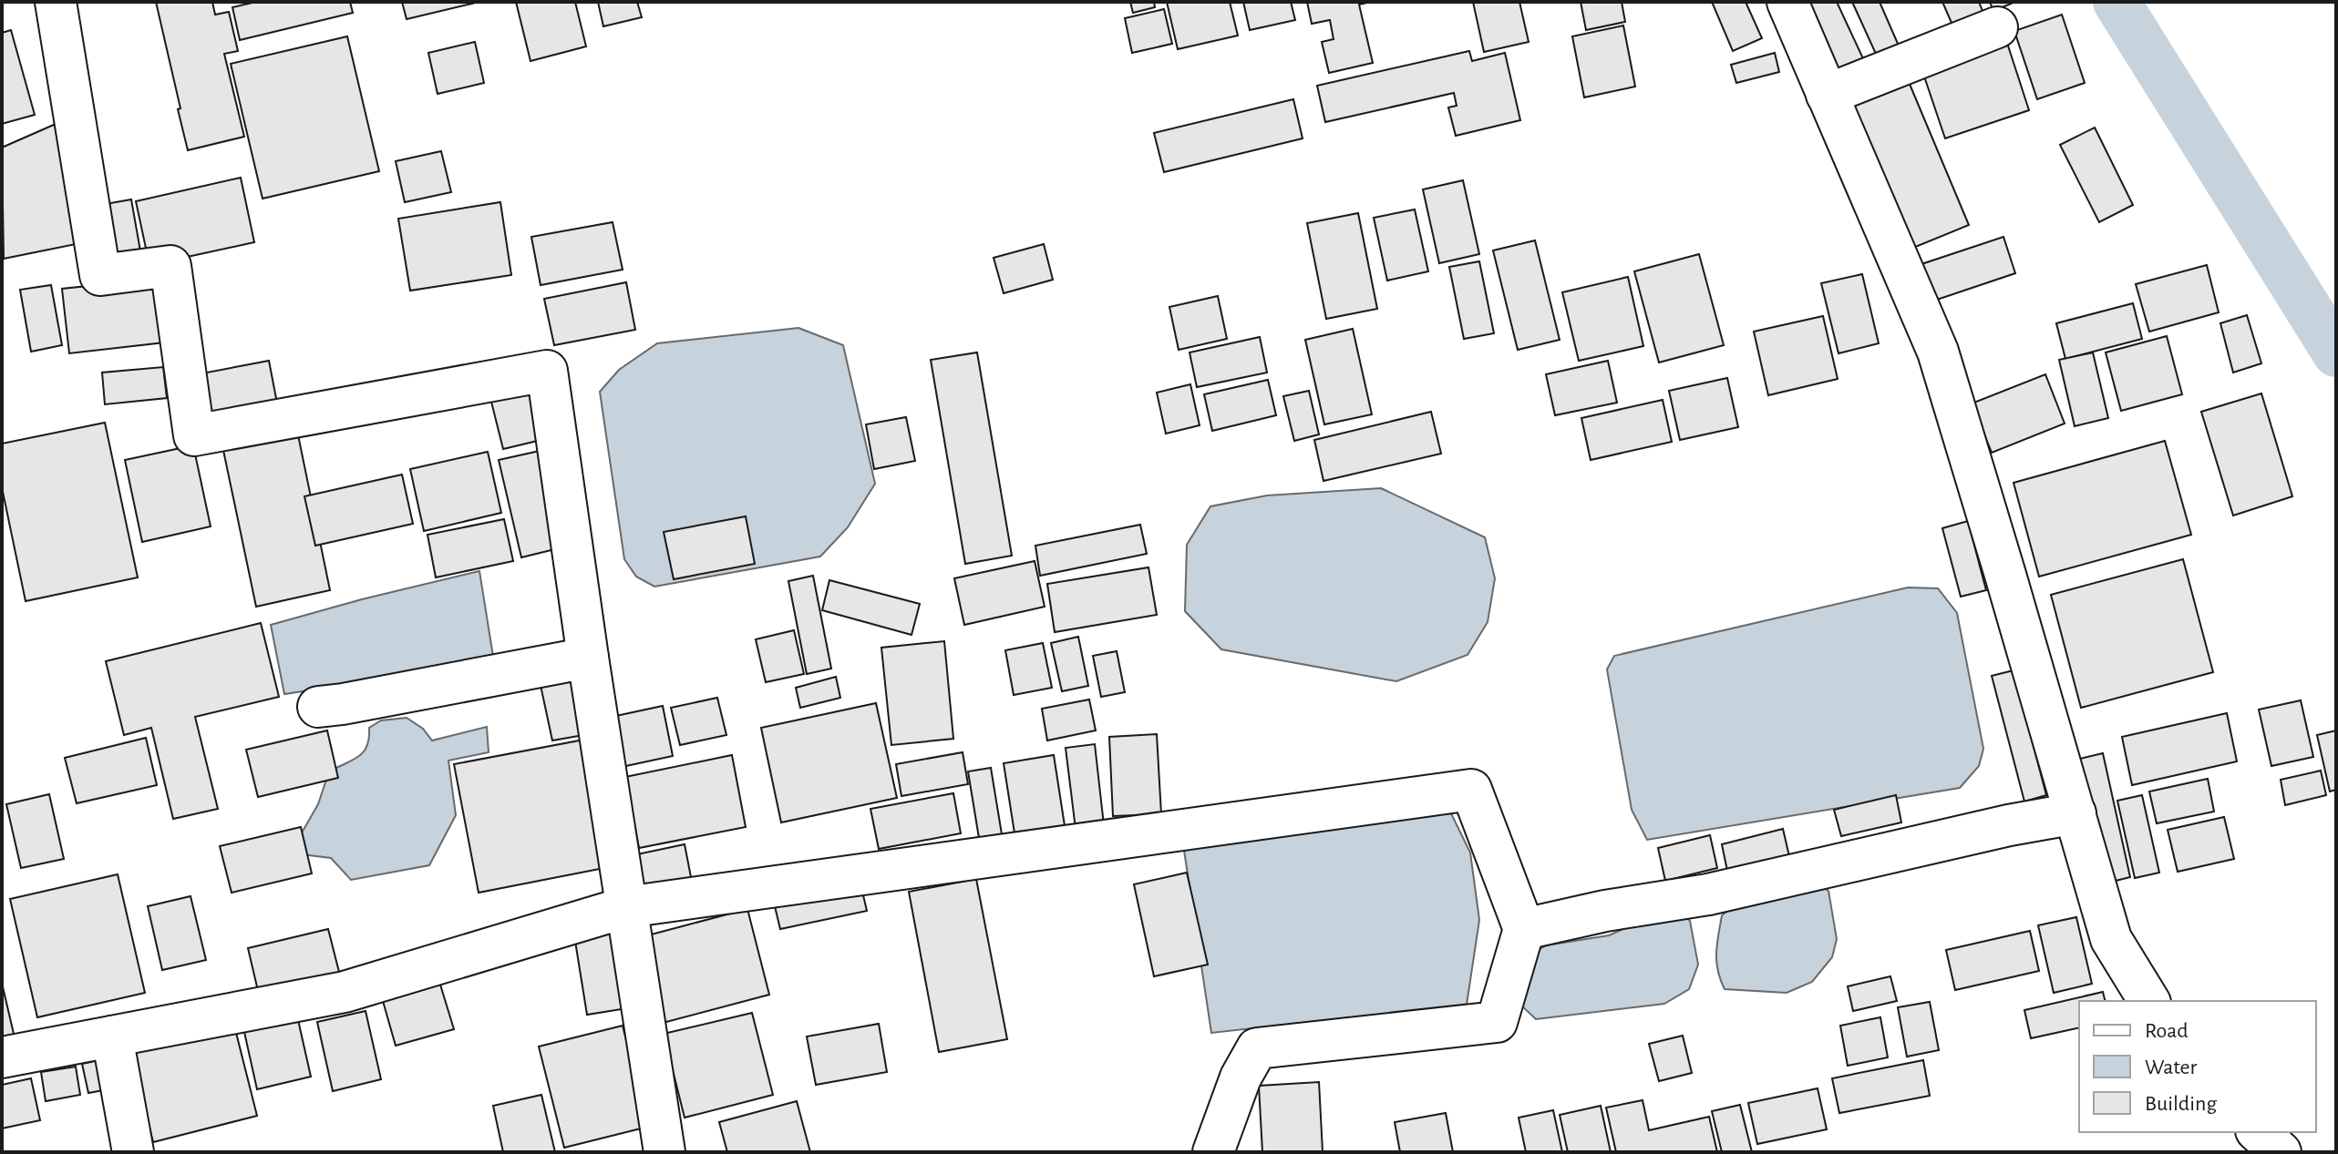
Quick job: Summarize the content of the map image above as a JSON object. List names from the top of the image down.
{
  "legend": ["Road", "Water", "Building"]
}
